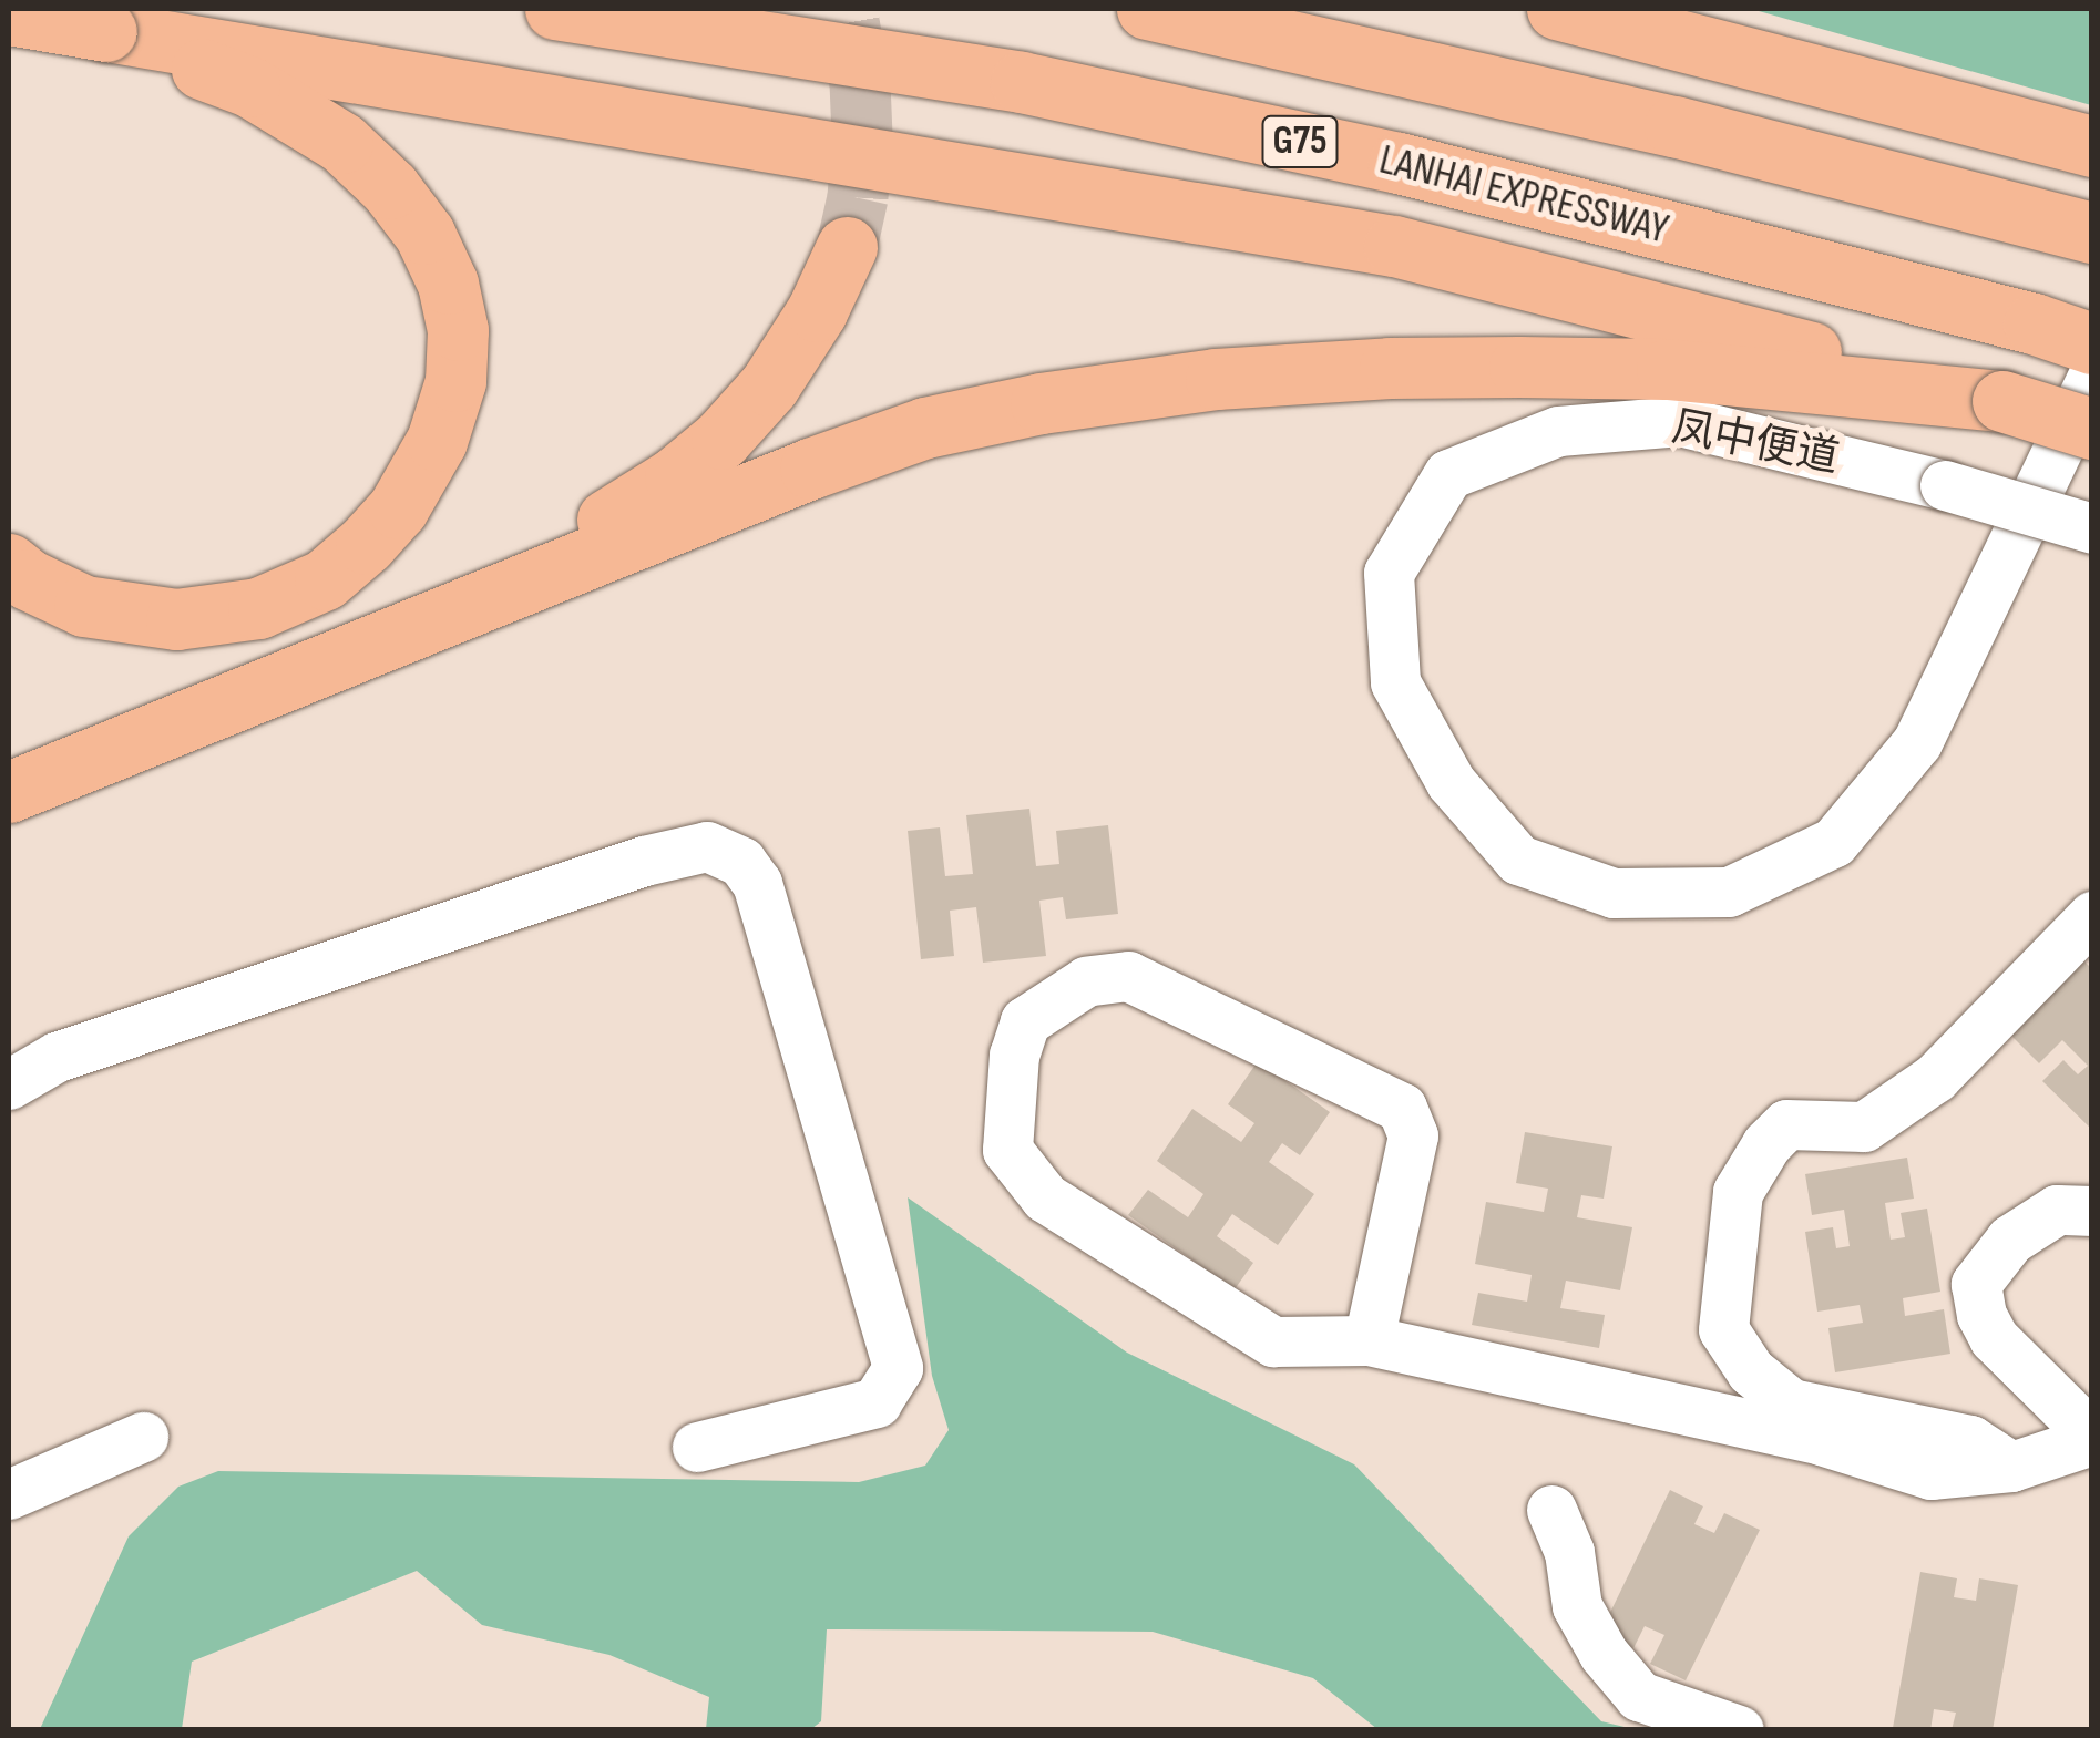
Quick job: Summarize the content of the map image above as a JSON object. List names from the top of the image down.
{
  "streets": {
    "highway": ["G75", "LANHAI EXPRESSWAY"],
    "street": ["凤中便道"]
  }
}
